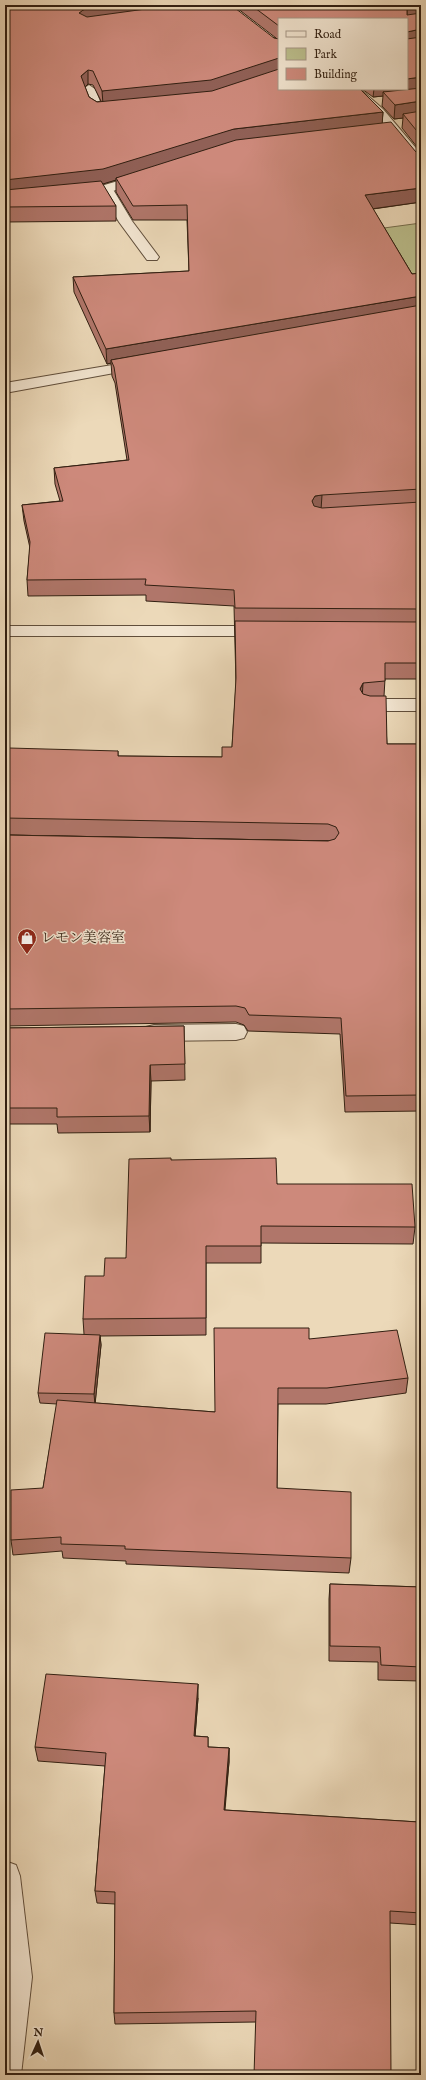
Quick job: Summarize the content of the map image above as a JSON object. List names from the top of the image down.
{
  "places": {
    "shop": ["レモン美容室"]
  },
  "legend": ["Road", "Park", "Building"],
  "north": "top"
}
